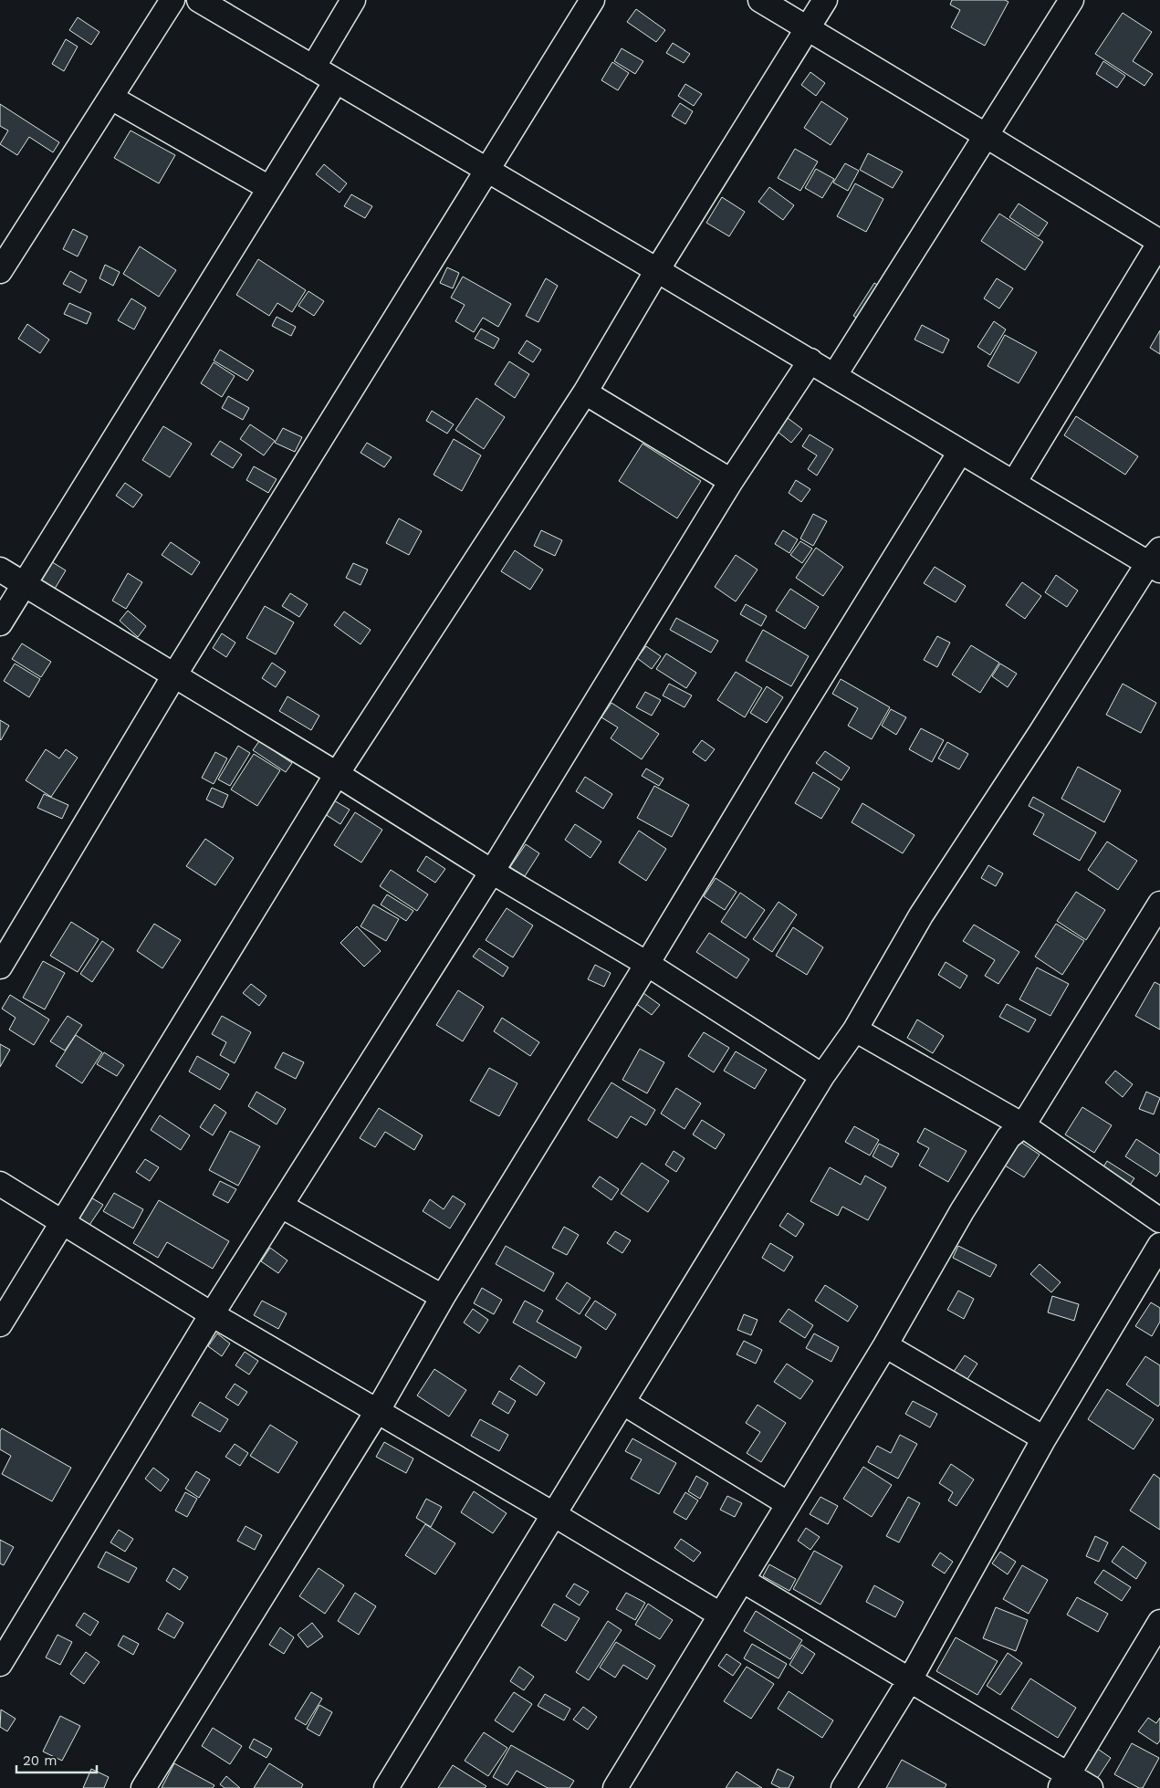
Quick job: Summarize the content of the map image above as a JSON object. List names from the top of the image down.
{
  "scale_bar": "20 m"
}
